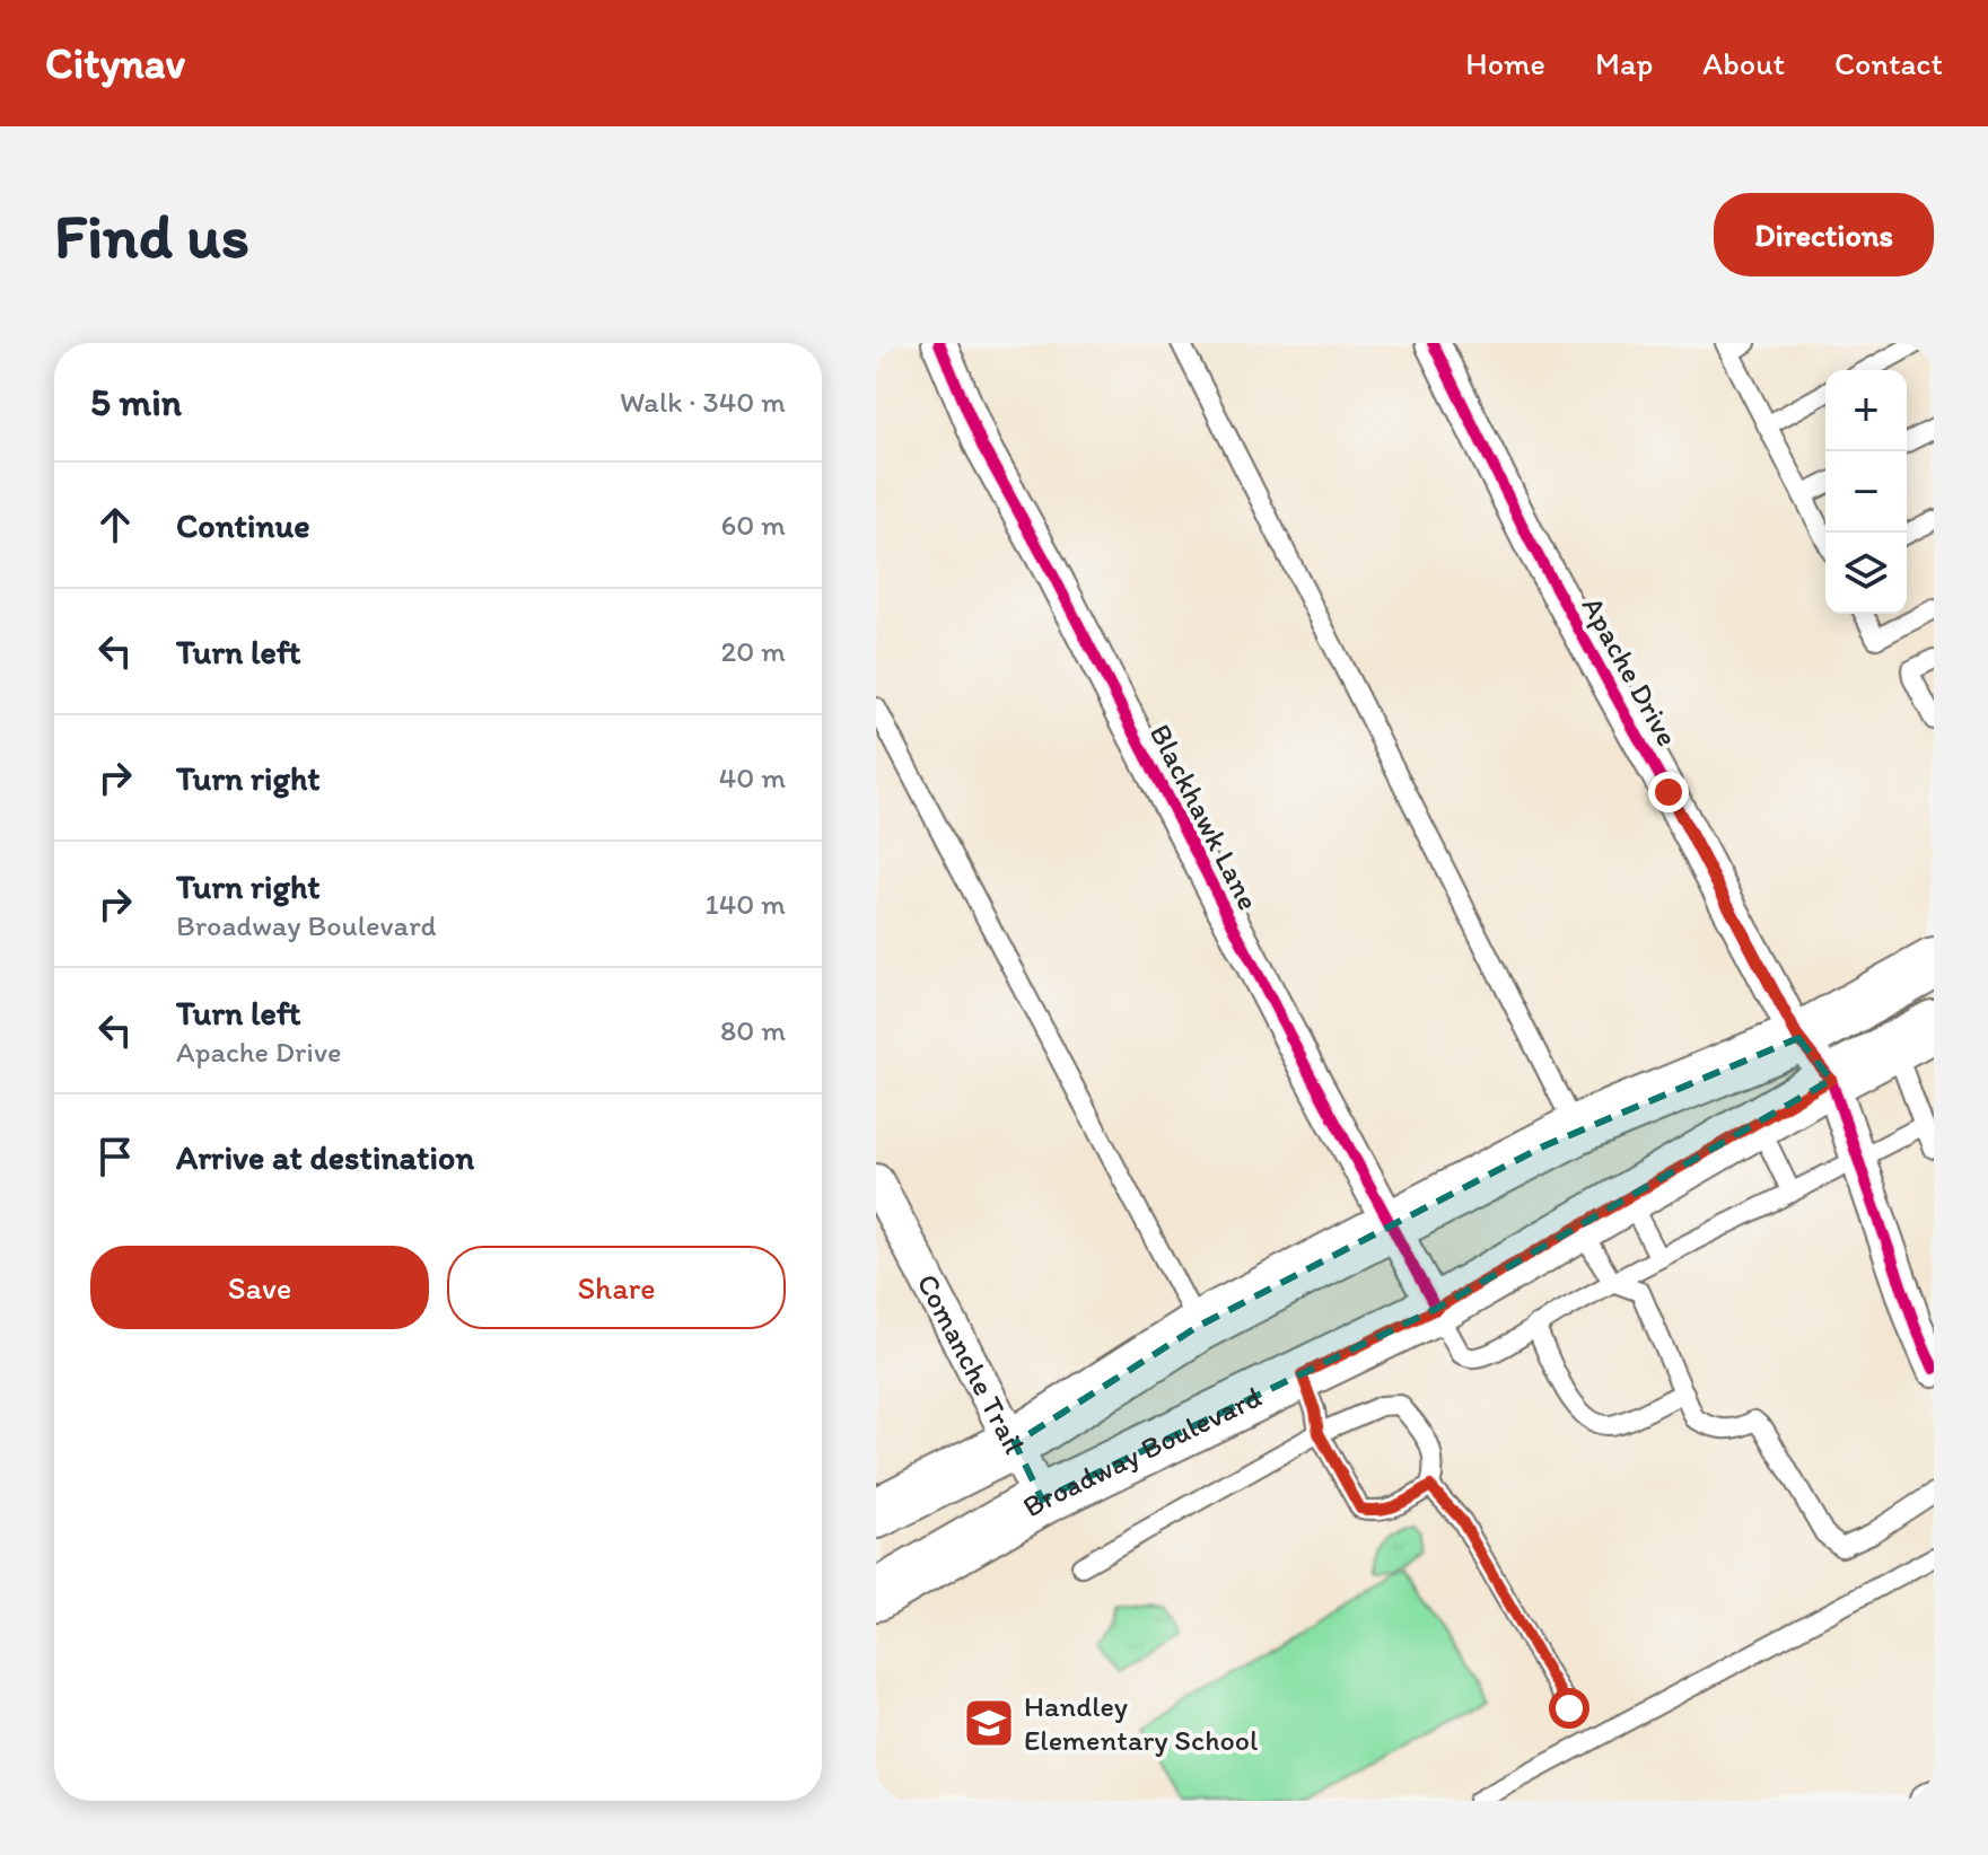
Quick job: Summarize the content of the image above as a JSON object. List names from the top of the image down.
{
  "streets": {
    "main road": ["Broadway Boulevard"],
    "street": ["Apache Drive", "Blackhawk Lane", "Comanche Trail"]
  },
  "crossings": [
    ["Apache Drive", "Broadway Boulevard"],
    ["Blackhawk Lane", "Broadway Boulevard"],
    ["Comanche Trail", "Broadway Boulevard"]
  ],
  "places": {
    "school or university": ["Handley Elementary School"]
  },
  "page": {
    "header": "Citynav",
    "nav": [
      "Home",
      "Map",
      "About",
      "Contact"
    ],
    "buttons": [
      "Directions",
      ["Save", "Share"]
    ],
    "title": "Find us",
    "heading": ["5 min", "Walk · 340 m"],
    "map_buttons": ["+", "−"],
    "list": [
      ["Continue", "60 m"],
      ["Turn left", "20 m"],
      ["Turn right", "40 m"],
      ["Turn right", "Broadway Boulevard", "140 m"],
      ["Turn left", "Apache Drive", "80 m"],
      "Arrive at destination"
    ]
  }
}
